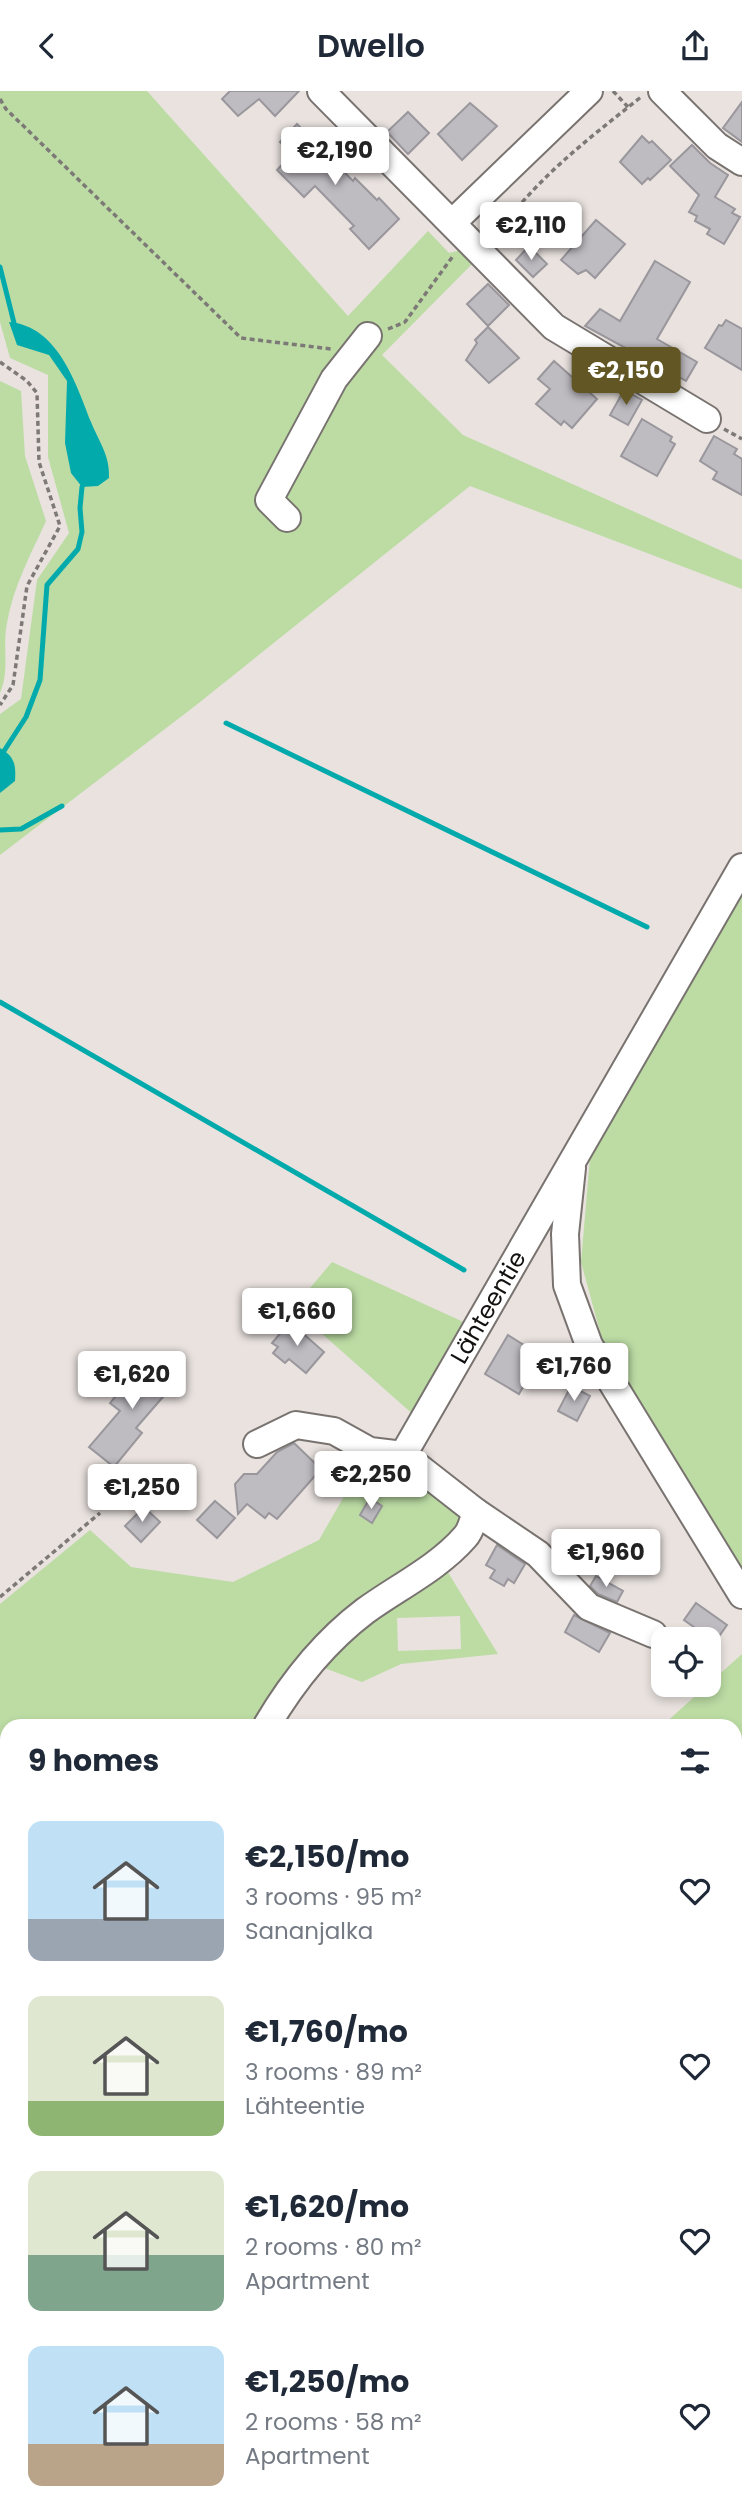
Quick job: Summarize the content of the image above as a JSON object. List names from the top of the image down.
{
  "streets": {
    "street": ["Lähteentie"]
  },
  "page": {
    "header": "Dwello",
    "price": [
      "€2,190",
      "€2,110",
      "€2,150",
      "€1,660",
      "€1,760",
      "€1,620",
      "€2,250",
      "€1,250",
      "€1,960"
    ],
    "heading": "9 homes",
    "list": [
      {
        "name": "€2,150/mo",
        "note": "3 rooms · 95 m² · Sananjalka"
      },
      {
        "name": "€1,760/mo",
        "note": "3 rooms · 89 m² · Lähteentie"
      },
      {
        "name": "€1,620/mo",
        "note": "2 rooms · 80 m² · Apartment"
      },
      {
        "name": "€1,250/mo",
        "note": "2 rooms · 58 m² · Apartment"
      }
    ]
  }
}
